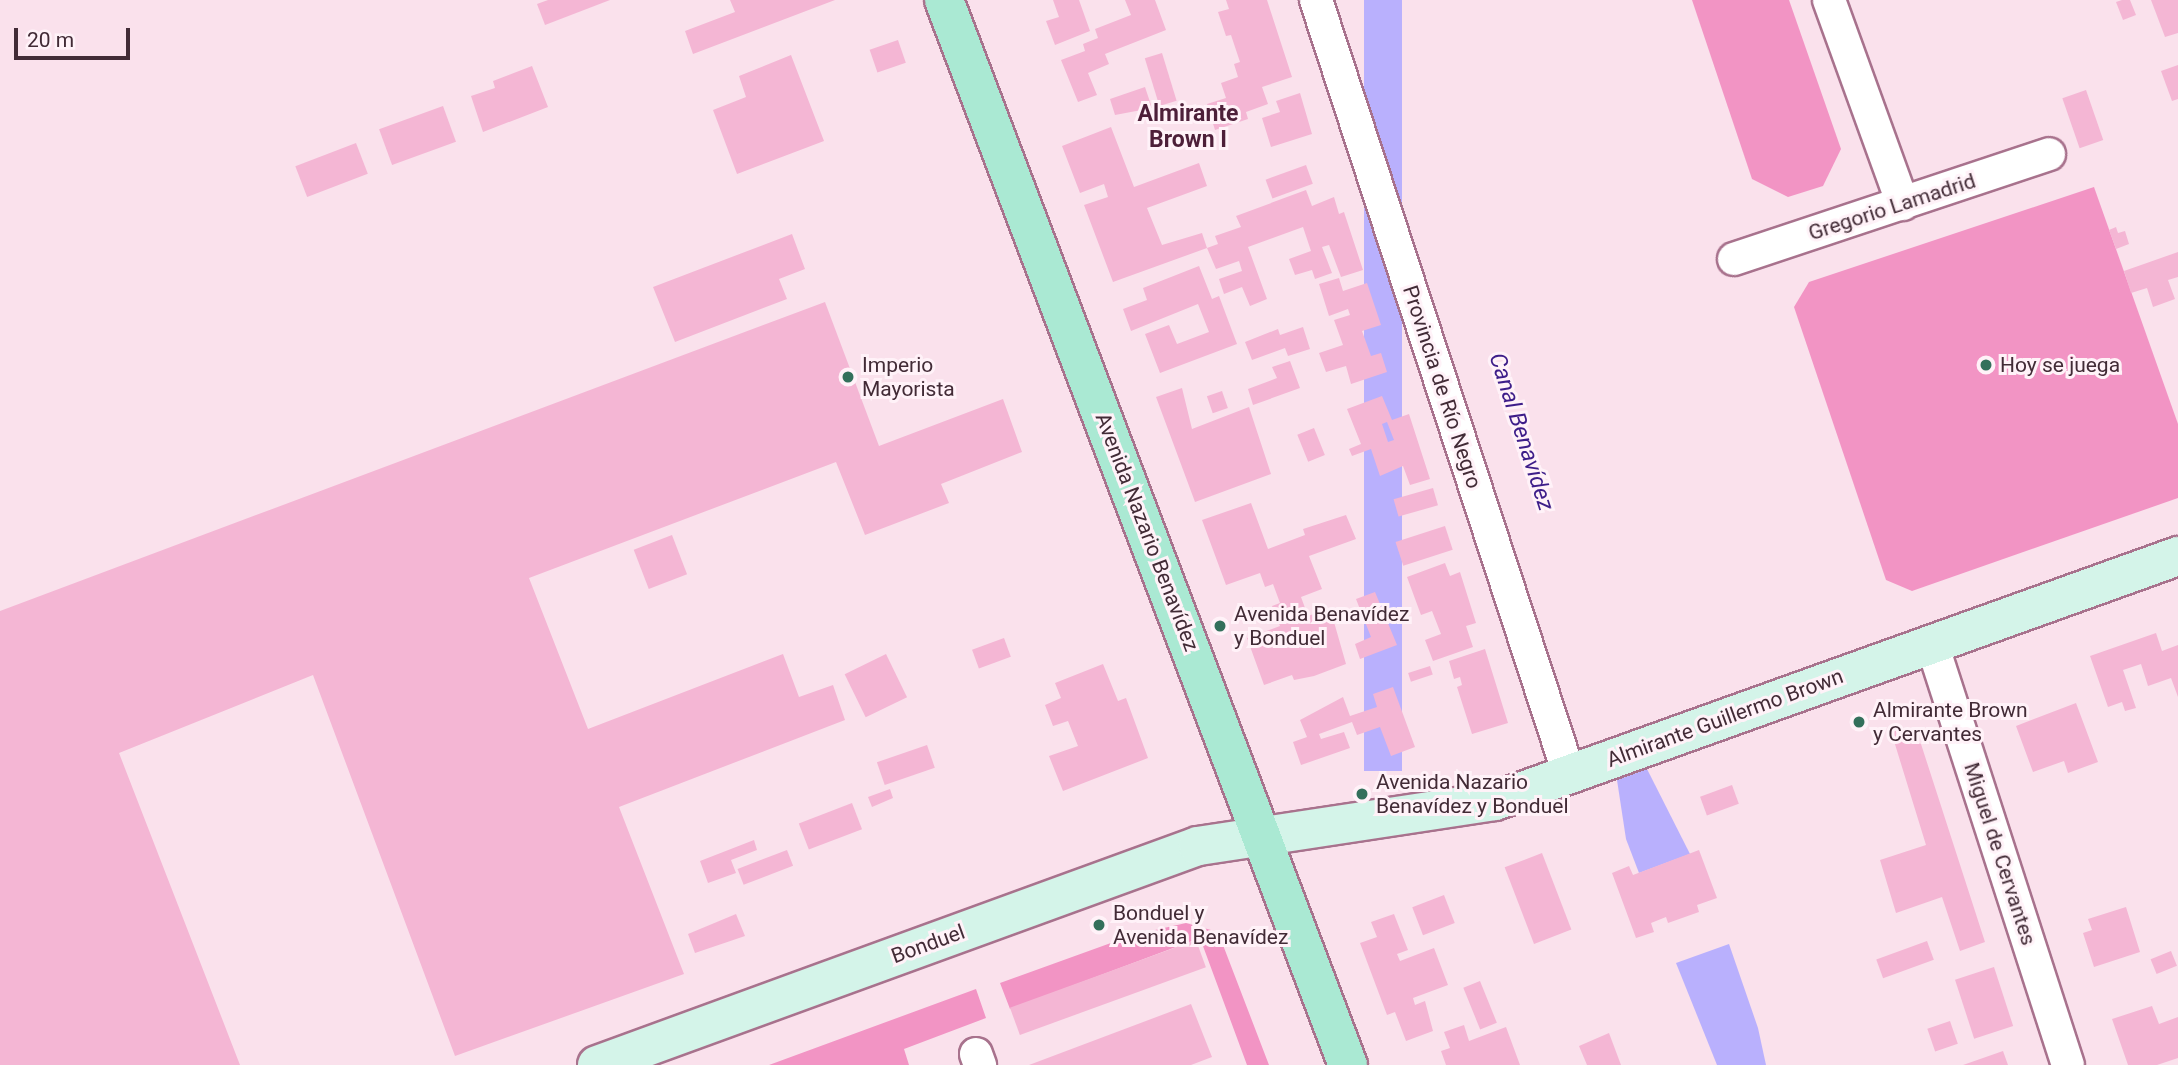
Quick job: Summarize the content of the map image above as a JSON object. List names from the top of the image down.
{
  "streets": {
    "main road": ["Avenida Nazario Benavídez"],
    "street": [
      "Gregorio Lamadrid",
      "Provincia de Río Negro",
      "Almirante Guillermo Brown",
      "Miguel de Cervantes",
      "Bonduel"
    ]
  },
  "crossings": [
    ["Provincia de Río Negro", "Almirante Guillermo Brown"],
    ["Avenida Nazario Benavídez", "Almirante Guillermo Brown"],
    ["Avenida Nazario Benavídez", "Bonduel"],
    ["Almirante Guillermo Brown", "Miguel de Cervantes"],
    ["Almirante Guillermo Brown", "Bonduel"]
  ],
  "districts": ["Almirante Brown I"],
  "water": ["Canal Benavídez"],
  "places": [
    "Hoy se juega",
    "Imperio Mayorista",
    "Avenida Benavídez y Bonduel",
    "Almirante Brown y Cervantes",
    "Avenida Nazario Benavídez y Bonduel",
    "Bonduel y Avenida Benavídez"
  ],
  "scale_bar": "20 m"
}
